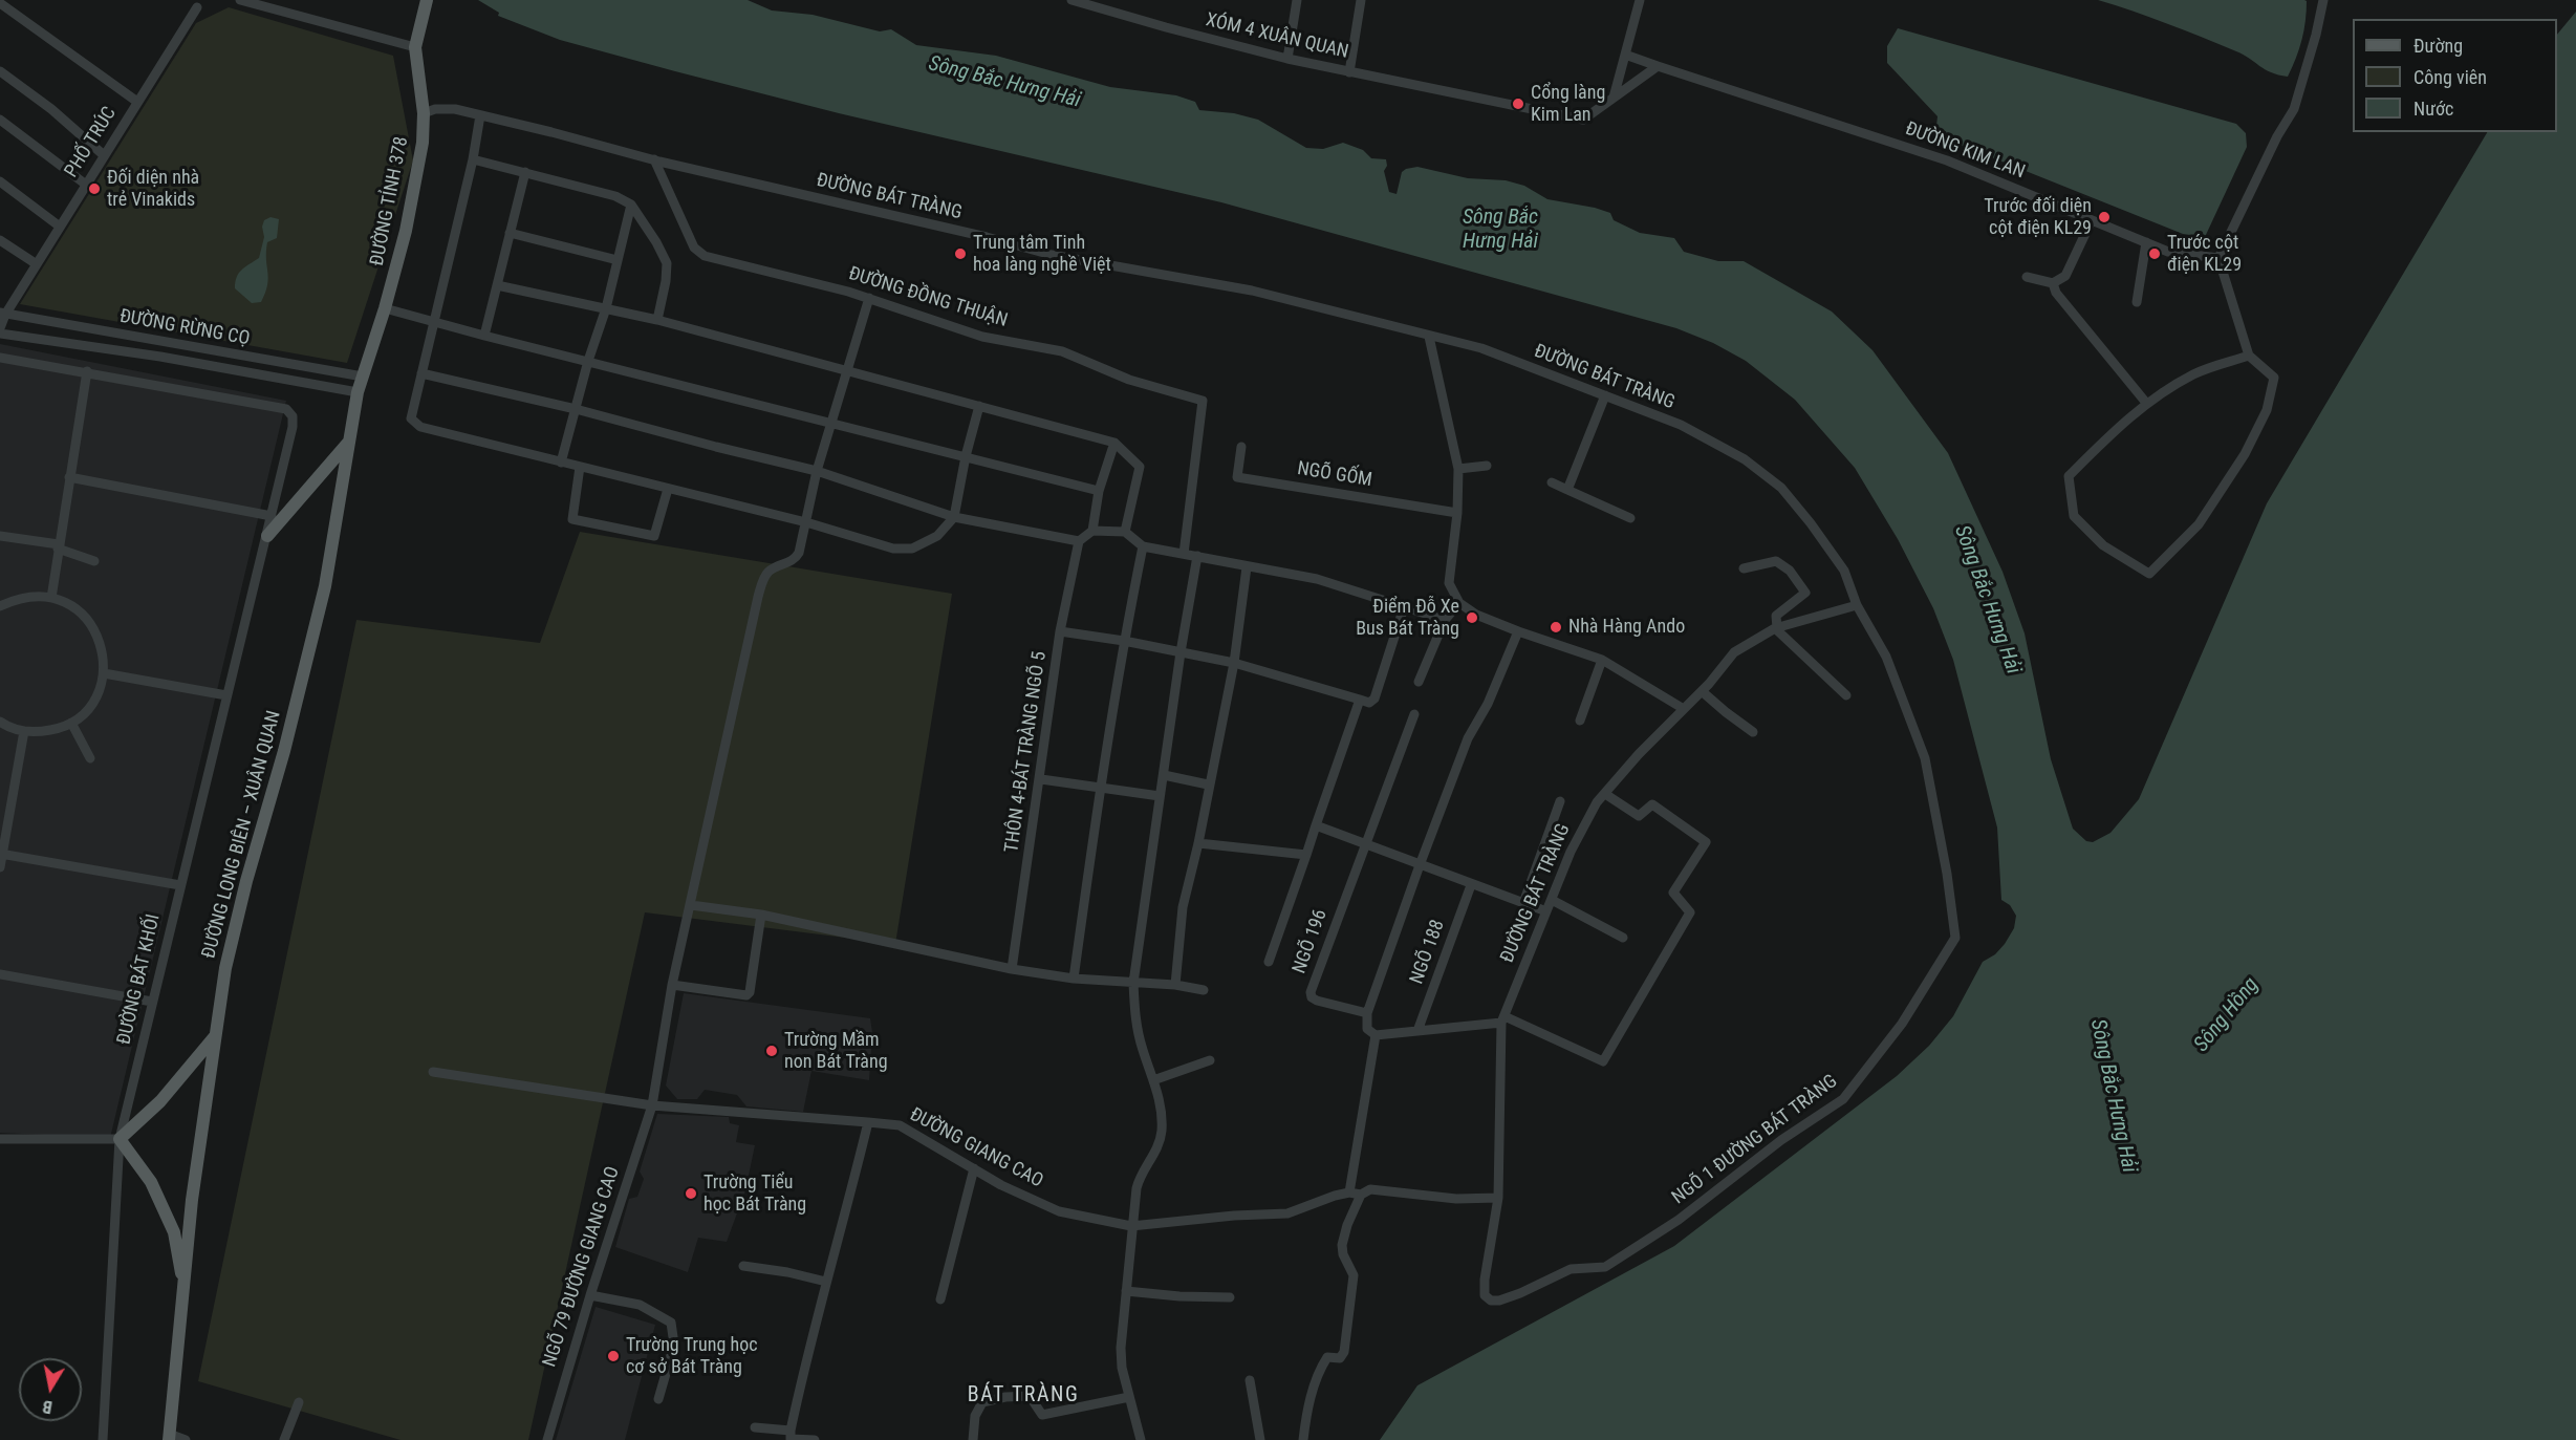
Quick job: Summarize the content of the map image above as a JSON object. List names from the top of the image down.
{
  "streets": {
    "main road": ["ĐƯỜNG TỈNH 378", "ĐƯỜNG LONG BIÊN – XUÂN QUAN"],
    "street": [
      "XÓM 4 XUÂN QUAN",
      "PHỐ TRÚC",
      "ĐƯỜNG KIM LAN",
      "ĐƯỜNG BÁT TRÀNG",
      "ĐƯỜNG ĐỒNG THUẬN",
      "ĐƯỜNG RỪNG CỌ",
      "NGÕ GỐM",
      "THÔN 4-BÁT TRÀNG NGÕ 5",
      "NGÕ 196",
      "NGÕ 188",
      "ĐƯỜNG BÁT KHỐI",
      "NGÕ 1 ĐƯỜNG BÁT TRÀNG",
      "ĐƯỜNG GIANG CAO",
      "NGÕ 79 ĐƯỜNG GIANG CAO"
    ]
  },
  "crossings": [
    ["PHỐ TRÚC", "ĐƯỜNG RỪNG CỌ"],
    ["ĐƯỜNG BÁT TRÀNG", "ĐƯỜNG TỈNH 378"],
    ["ĐƯỜNG BÁT TRÀNG", "ĐƯỜNG ĐỒNG THUẬN"],
    ["ĐƯỜNG BÁT TRÀNG", "NGÕ 1 ĐƯỜNG BÁT TRÀNG"],
    ["ĐƯỜNG TỈNH 378", "ĐƯỜNG RỪNG CỌ"],
    ["ĐƯỜNG TỈNH 378", "ĐƯỜNG LONG BIÊN – XUÂN QUAN"],
    ["ĐƯỜNG RỪNG CỌ", "ĐƯỜNG LONG BIÊN – XUÂN QUAN"],
    ["NGÕ 1 ĐƯỜNG BÁT TRÀNG", "ĐƯỜNG GIANG CAO"],
    ["ĐƯỜNG GIANG CAO", "NGÕ 79 ĐƯỜNG GIANG CAO"]
  ],
  "districts": ["BÁT TRÀNG"],
  "water": ["Sông Bắc Hưng Hải", "Sông Hồng"],
  "places": [
    "Cổng làng Kim Lan",
    "Đối diện nhà trẻ Vinakids",
    "Trước đối diện cột điện KL29",
    "Trung tâm Tinh hoa làng nghề Việt",
    "Trước cột điện KL29",
    "Điểm Đỗ Xe Bus Bát Tràng",
    "Nhà Hàng Ando",
    "Trường Mầm non Bát Tràng",
    "Trường Tiểu học Bát Tràng",
    "Trường Trung học cơ sở Bát Tràng"
  ],
  "legend": ["Đường", "Công viên", "Nước"],
  "north": "bottom"
}
